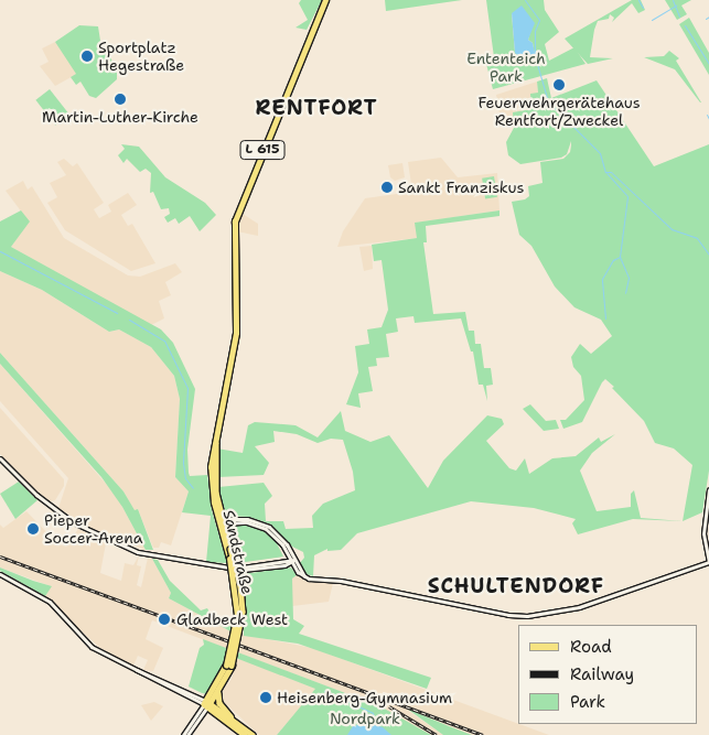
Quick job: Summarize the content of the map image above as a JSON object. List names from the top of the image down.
{
  "streets": {
    "main road": ["L 615", "Sandstraße"]
  },
  "districts": ["RENTFORT", "SCHULTENDORF"],
  "parks": ["Ententeich Park", "Nordpark"],
  "places": [
    "Sportplatz Hegestraße",
    "Feuerwehrgerätehaus Rentfort/Zweckel",
    "Martin-Luther-Kirche",
    "Sankt Franziskus",
    "Pieper Soccer-Arena",
    "Gladbeck West",
    "Heisenberg-Gymnasium"
  ],
  "legend": ["Road", "Railway", "Park"]
}
